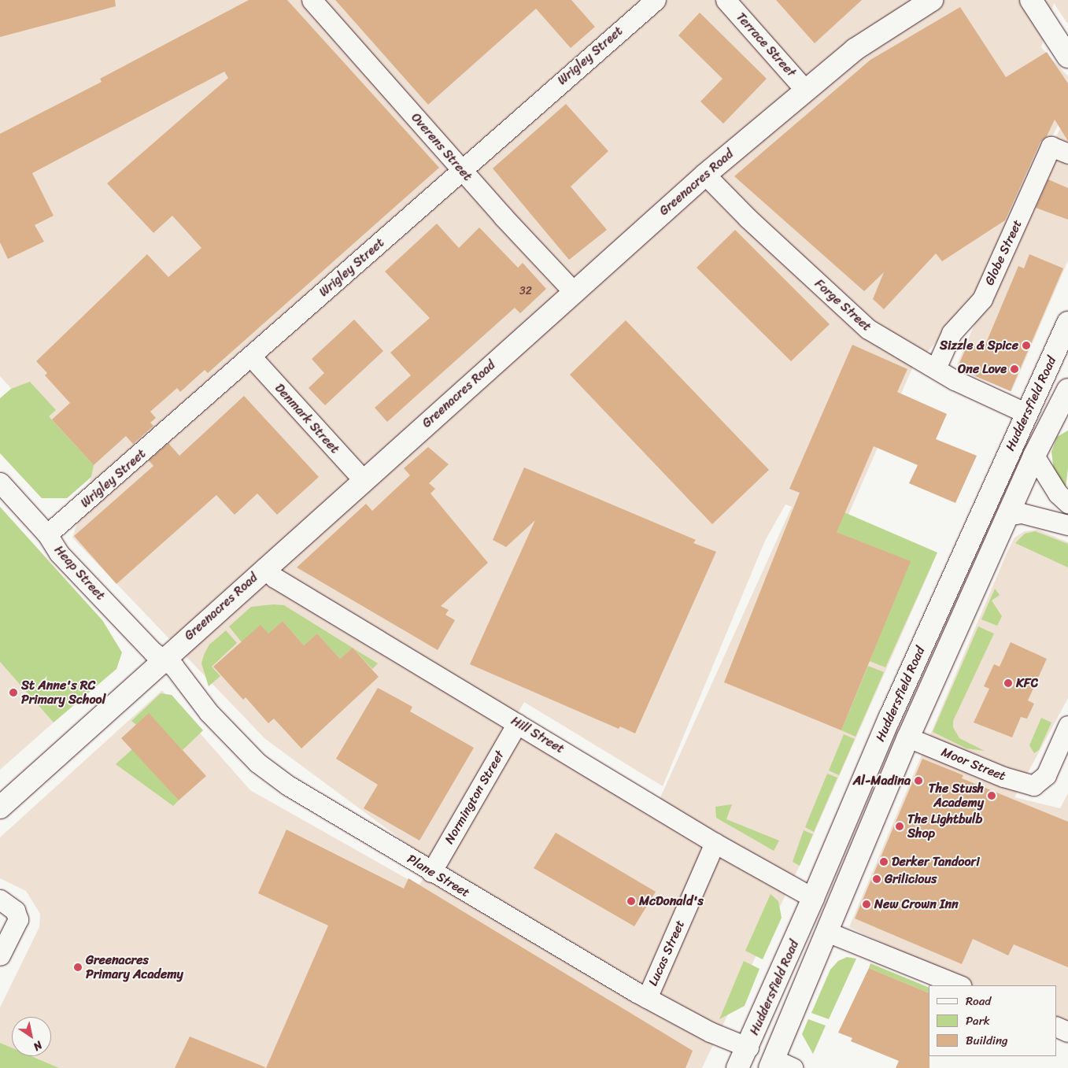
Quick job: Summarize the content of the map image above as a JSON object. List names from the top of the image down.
{
  "streets": {
    "main road": ["Greenacres Road", "Huddersfield Road"],
    "street": [
      "Terrace Street",
      "Wrigley Street",
      "Overens Street",
      "Globe Street",
      "Forge Street",
      "Denmark Street",
      "Heap Street",
      "Hill Street",
      "Moor Street",
      "Normington Street",
      "Plane Street",
      "Lucas Street"
    ]
  },
  "crossings": [
    ["Terrace Street", "Greenacres Road"],
    ["Wrigley Street", "Overens Street"],
    ["Wrigley Street", "Denmark Street"],
    ["Wrigley Street", "Heap Street"],
    ["Overens Street", "Greenacres Road"],
    ["Greenacres Road", "Forge Street"],
    ["Greenacres Road", "Denmark Street"],
    ["Greenacres Road", "Heap Street"],
    ["Greenacres Road", "Hill Street"],
    ["Greenacres Road", "Plane Street"],
    ["Globe Street", "Forge Street"],
    ["Forge Street", "Huddersfield Road"],
    ["Huddersfield Road", "Hill Street"],
    ["Huddersfield Road", "Moor Street"],
    ["Huddersfield Road", "Plane Street"],
    ["Heap Street", "Plane Street"],
    ["Hill Street", "Normington Street"],
    ["Hill Street", "Lucas Street"],
    ["Normington Street", "Plane Street"],
    ["Plane Street", "Lucas Street"]
  ],
  "places": [
    "Sizzle & Spice",
    "One Love",
    "KFC",
    "St Anne's RC Primary School",
    "Al-Madina",
    "The Stush Academy",
    "The Lightbulb Shop",
    "Derker Tandoori",
    "Grilicious",
    "McDonald's",
    "New Crown Inn",
    "Greenacres Primary Academy"
  ],
  "house_numbers": ["32"],
  "legend": ["Road", "Park", "Building"],
  "north": "bottom right"
}
